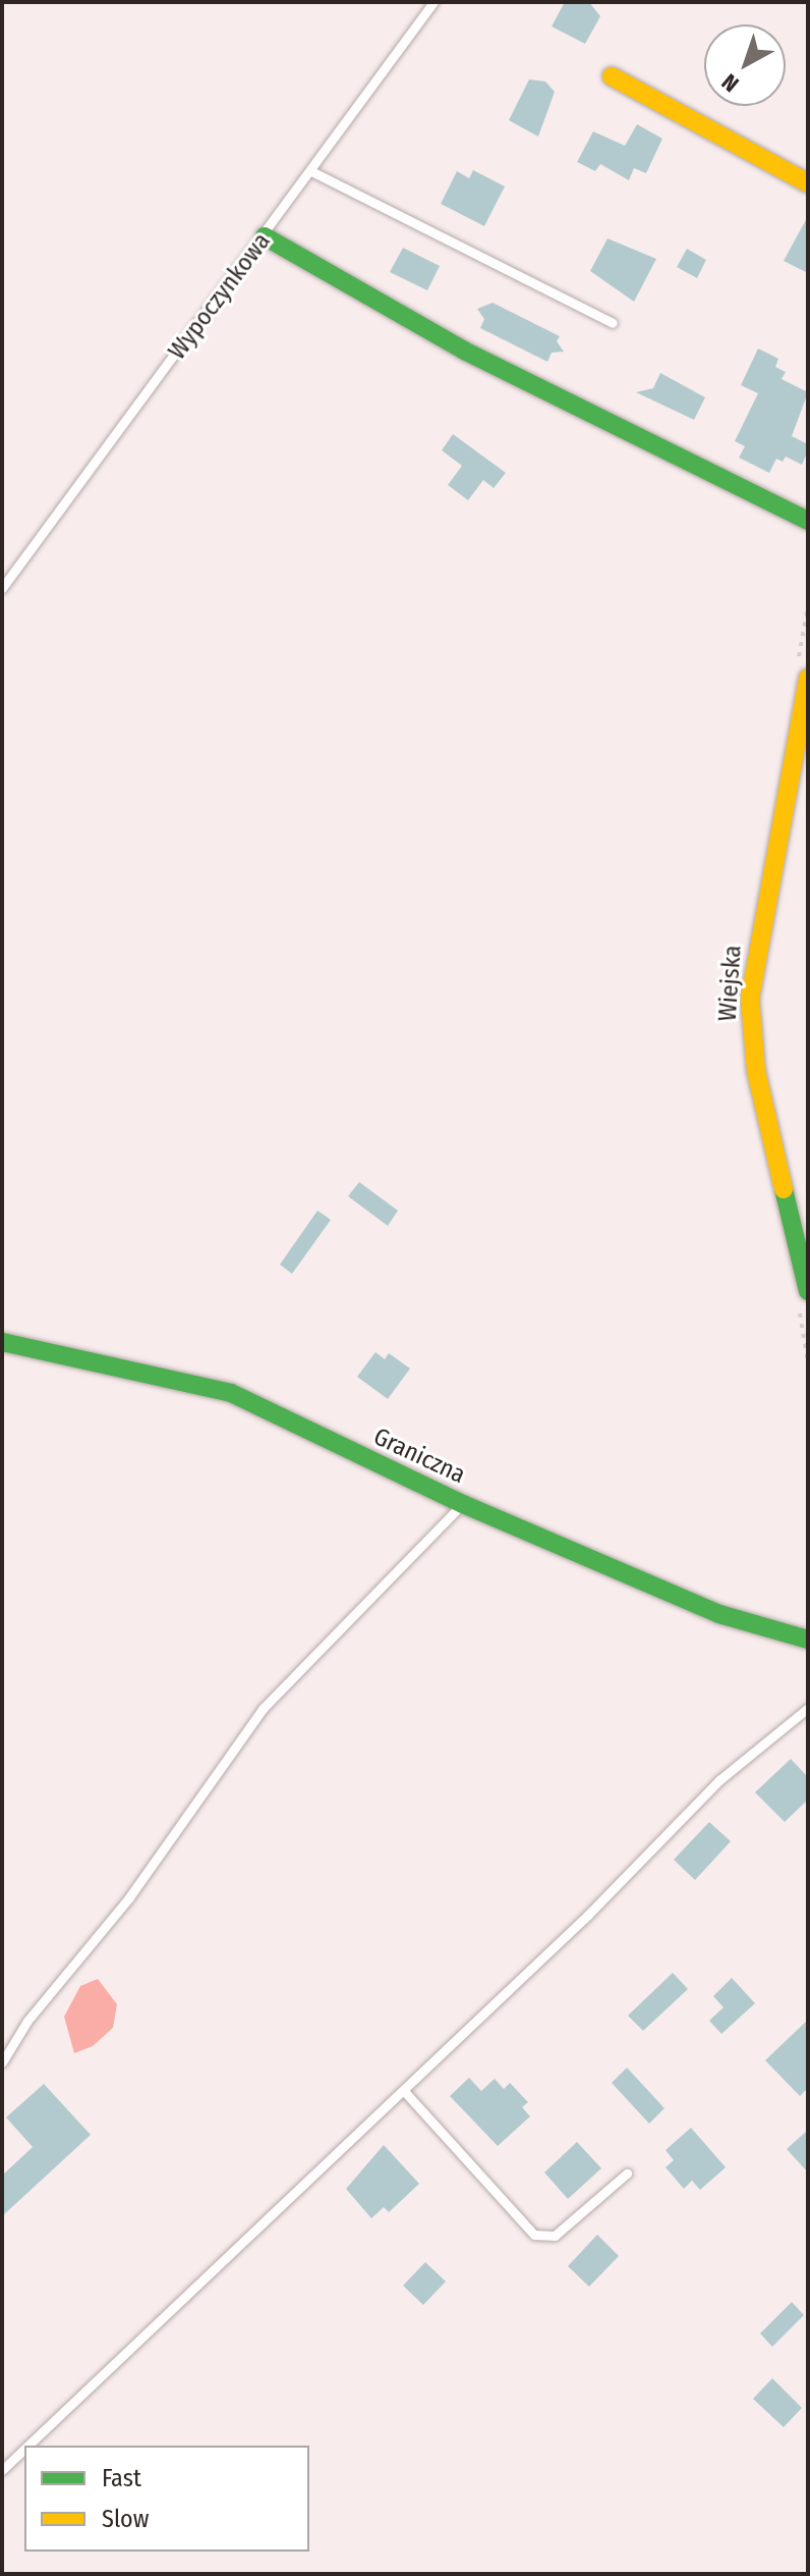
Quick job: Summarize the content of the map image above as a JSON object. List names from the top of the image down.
{
  "streets": {
    "street": ["Wiejska", "Graniczna"],
    "lane": ["Wypoczynkowa"]
  },
  "legend": ["Fast", "Slow"],
  "north": "bottom left"
}
